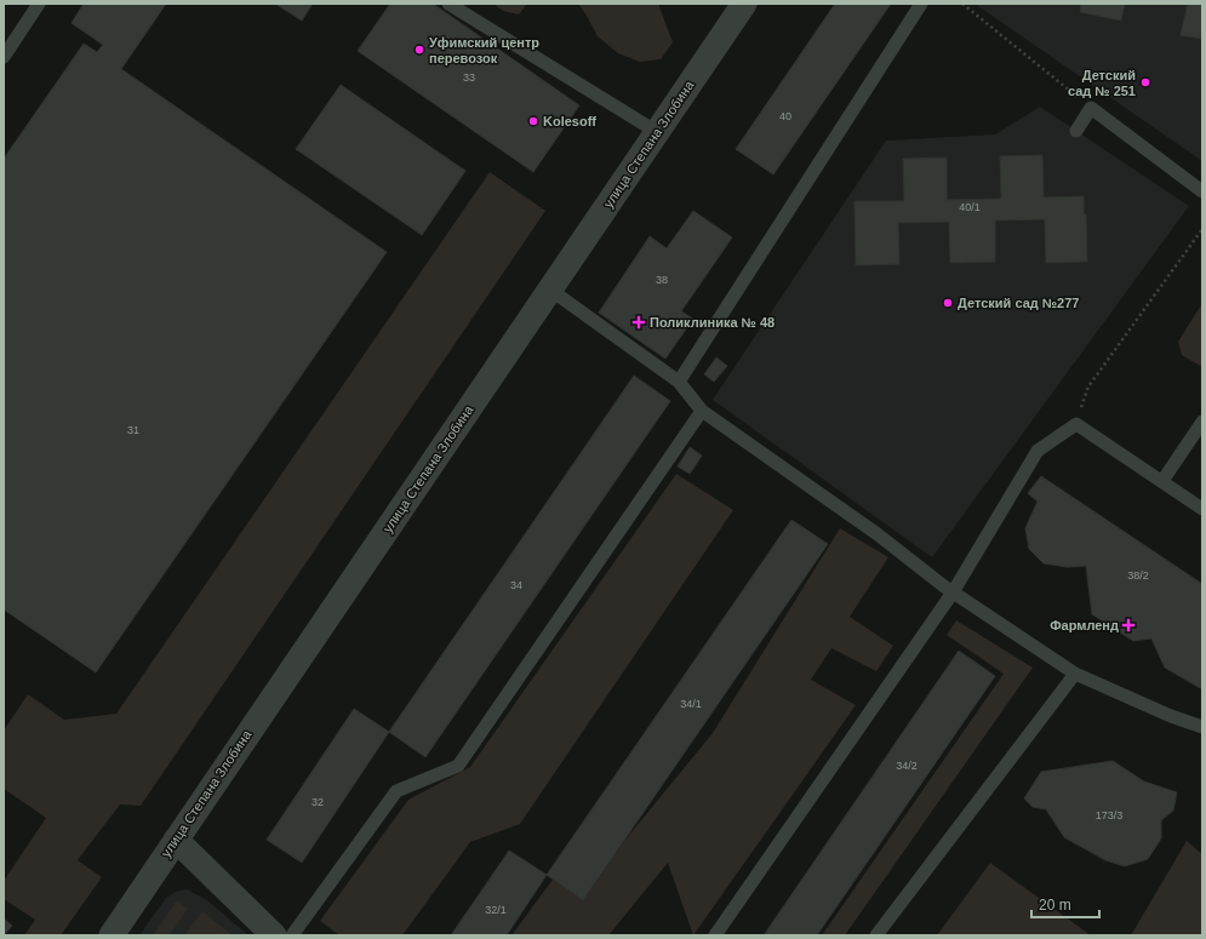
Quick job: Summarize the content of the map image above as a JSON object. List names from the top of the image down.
{
  "streets": {
    "street": ["улица Степана Злобина"]
  },
  "places": {
    "other": [
      "Уфимский центр перевозок",
      "Детский сад № 251",
      "Kolesoff",
      "Детский сад №277"
    ],
    "health": ["Поликлиника № 48", "Фармленд"]
  },
  "house_numbers": [
    "33",
    "40",
    "40/1",
    "38",
    "31",
    "38/2",
    "34",
    "34/1",
    "34/2",
    "32",
    "173/3",
    "32/1"
  ],
  "scale_bar": "20 m"
}
